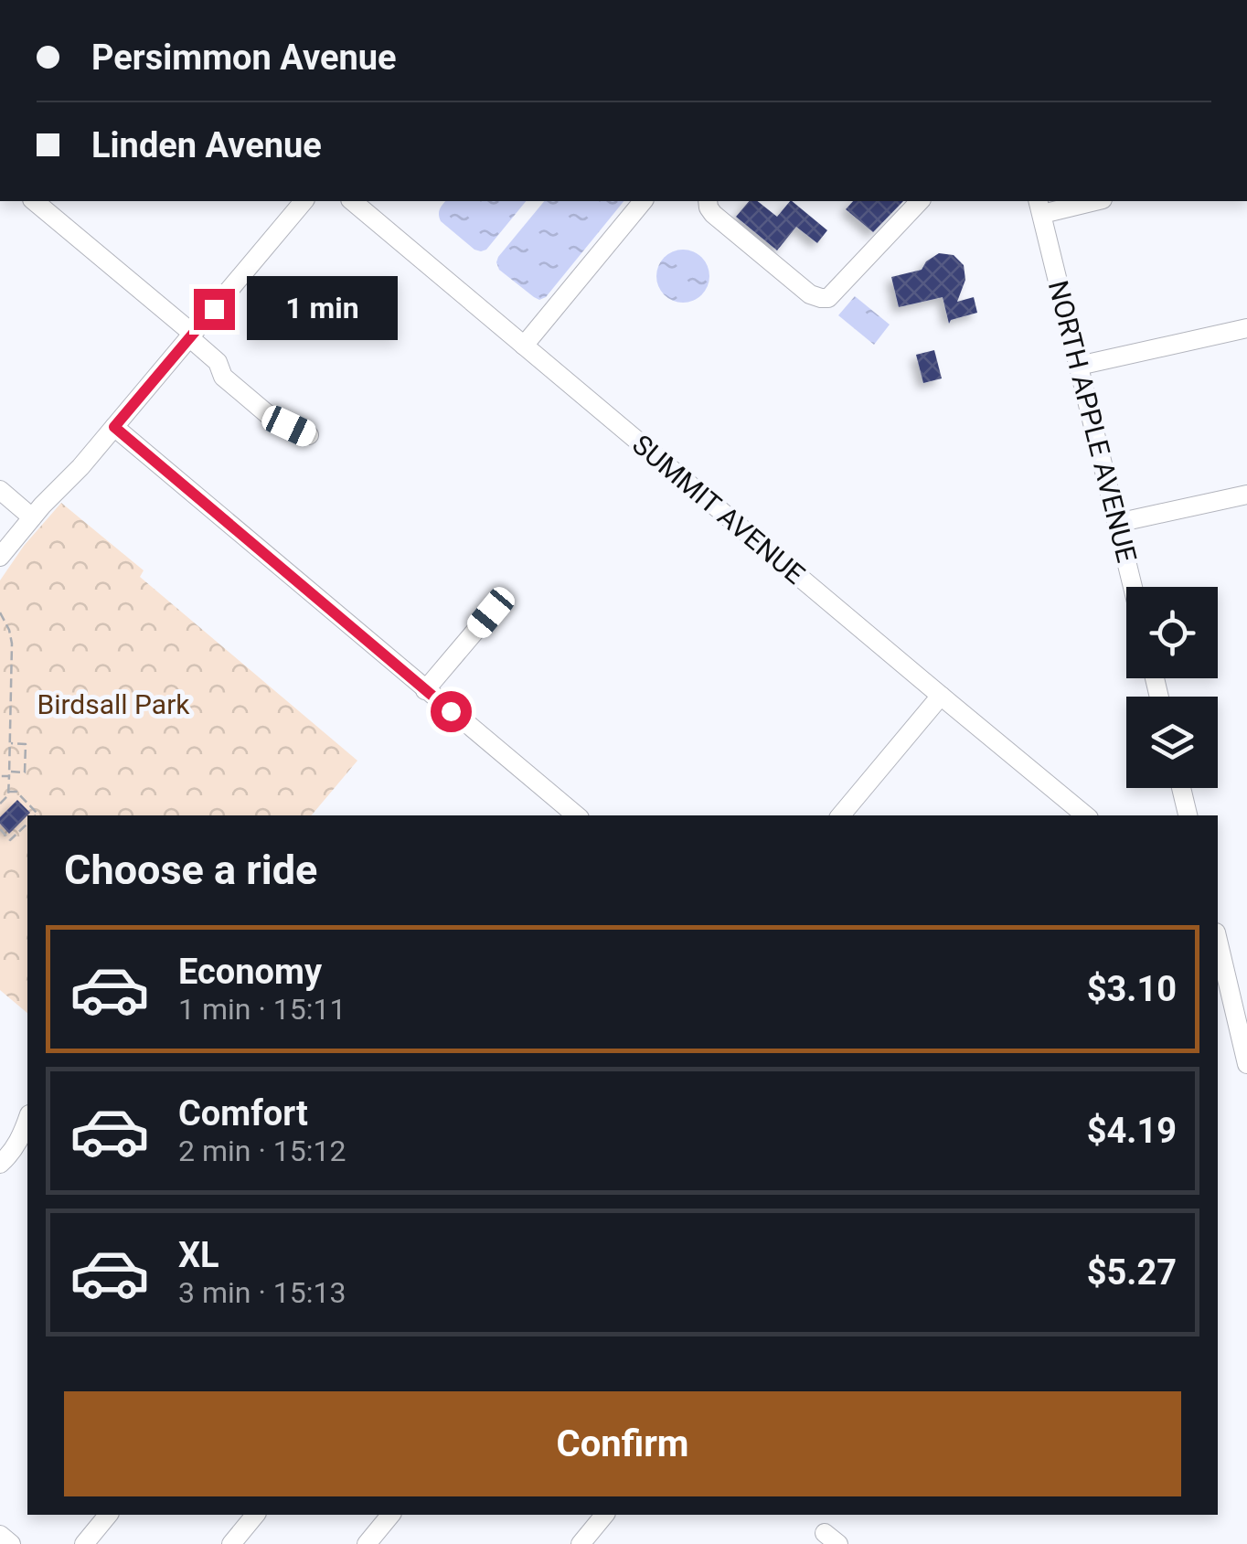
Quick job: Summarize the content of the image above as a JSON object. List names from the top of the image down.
{
  "streets": {
    "street": ["NORTH APPLE AVENUE", "SUMMIT AVENUE"]
  },
  "parks": ["Birdsall Park"],
  "page": {
    "banner": ["Persimmon Avenue", "Linden Avenue"],
    "bubble": "1 min",
    "heading": "Choose a ride",
    "list": [
      {
        "name": "Economy",
        "note": "1 min · 15:11",
        "value": "$3.10"
      },
      {
        "name": "Comfort",
        "note": "2 min · 15:12",
        "value": "$4.19"
      },
      {
        "name": "XL",
        "note": "3 min · 15:13",
        "value": "$5.27"
      }
    ],
    "buttons": "Confirm"
  }
}
